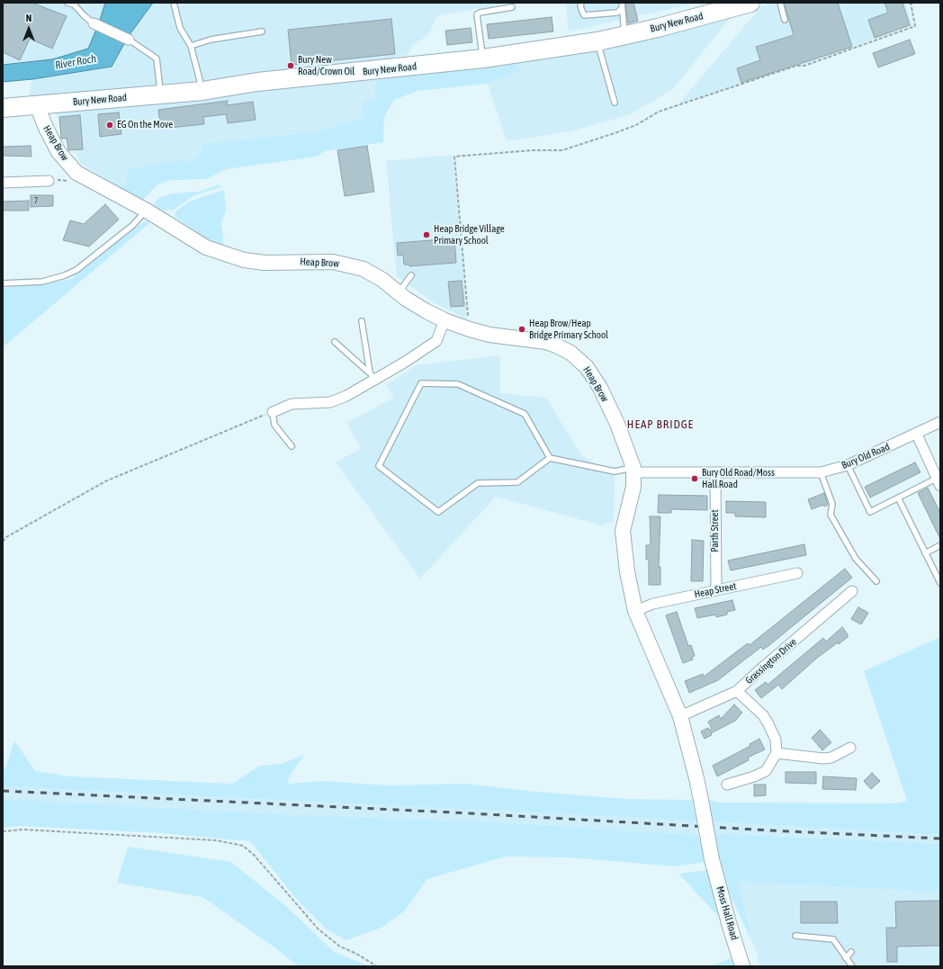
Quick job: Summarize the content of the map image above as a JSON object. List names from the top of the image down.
{
  "streets": {
    "highway": ["Bury New Road"],
    "street": [
      "Heap Brow",
      "Bury Old Road",
      "Parth Street",
      "Heap Street",
      "Grassington Drive",
      "Moss Hall Road"
    ]
  },
  "crossings": [
    ["Bury New Road", "Heap Brow"],
    ["Heap Brow", "Bury Old Road"],
    ["Heap Brow", "Moss Hall Road"],
    ["Bury Old Road", "Parth Street"],
    ["Bury Old Road", "Moss Hall Road"],
    ["Parth Street", "Heap Street"],
    ["Heap Street", "Moss Hall Road"],
    ["Grassington Drive", "Moss Hall Road"]
  ],
  "districts": ["HEAP BRIDGE"],
  "water": ["River Roch"],
  "places": [
    "Bury New Road/Crown Oil",
    "EG On the Move",
    "Heap Bridge Village Primary School",
    "Heap Brow/Heap Bridge Primary School",
    "Bury Old Road/Moss Hall Road"
  ],
  "house_numbers": ["7"],
  "north": "top"
}
